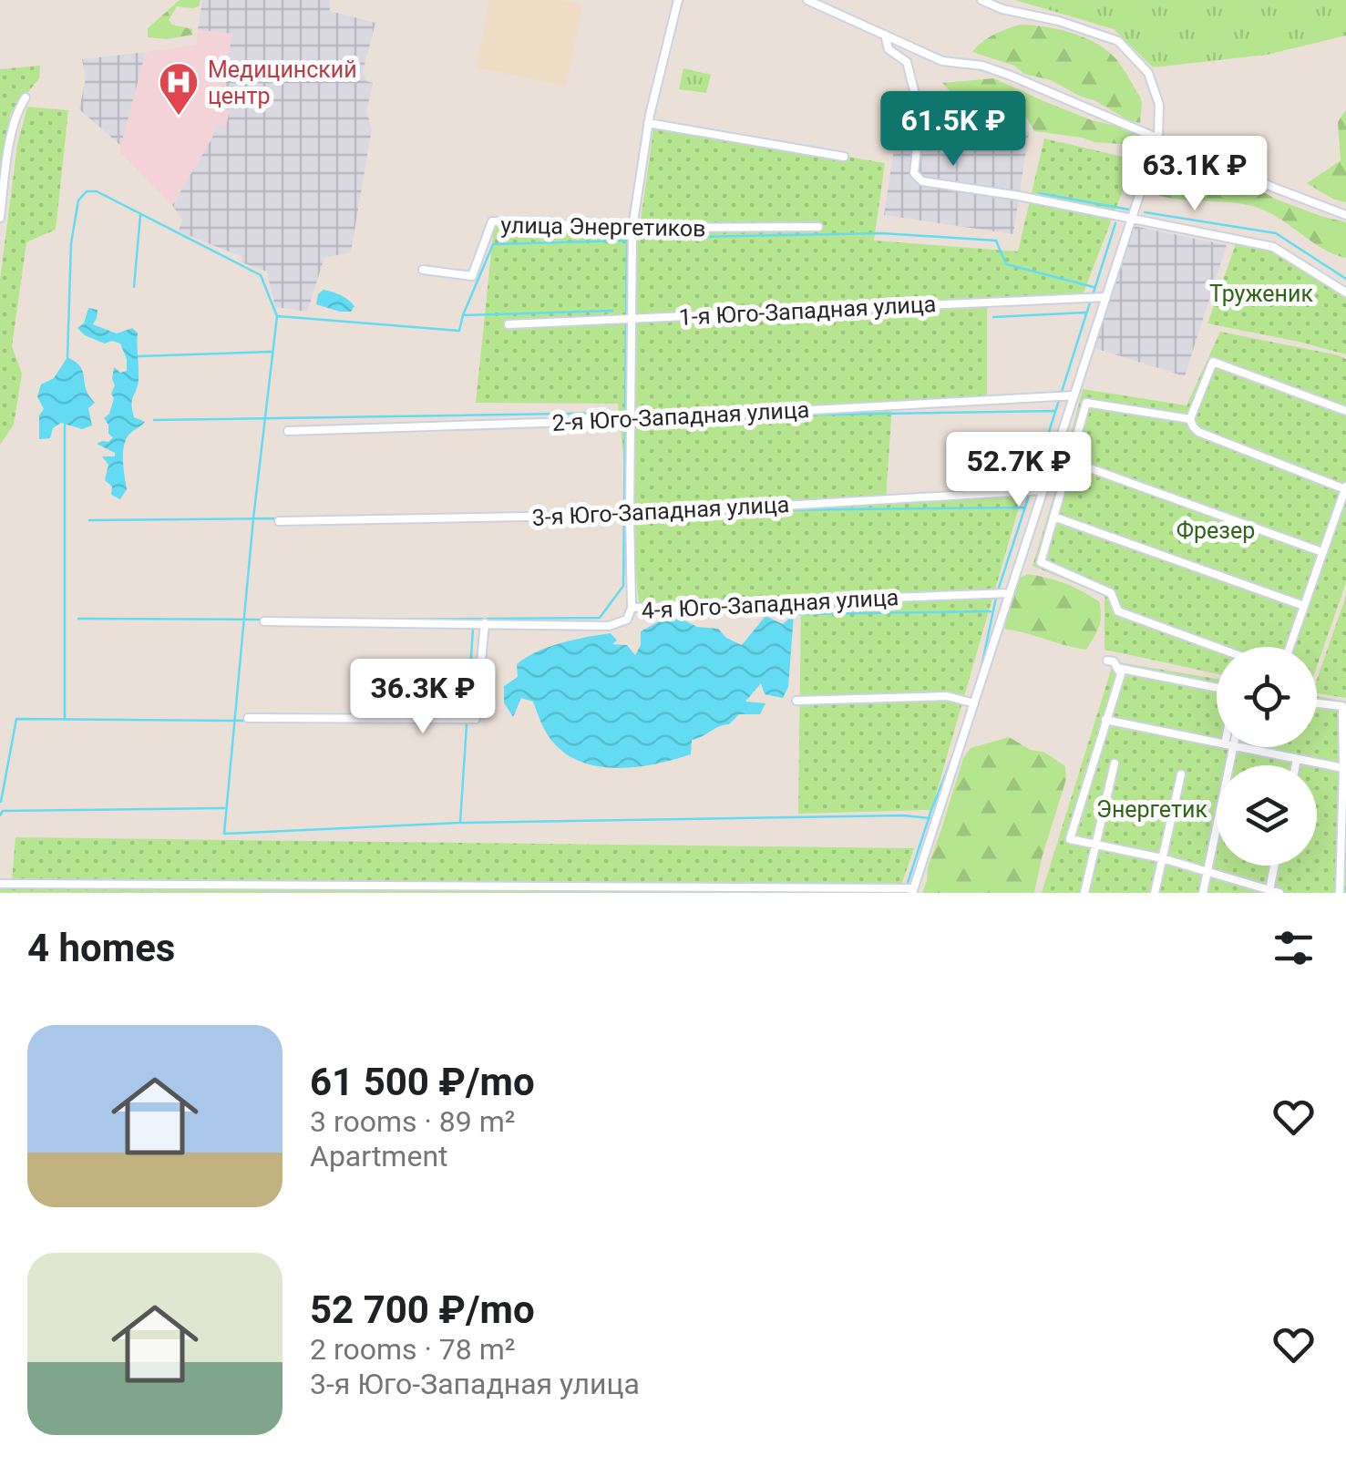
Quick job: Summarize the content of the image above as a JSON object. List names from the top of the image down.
{
  "streets": {
    "street": [
      "улица Энергетиков",
      "1-я Юго-Западная улица",
      "2-я Юго-Западная улица",
      "3-я Юго-Западная улица",
      "4-я Юго-Западная улица"
    ]
  },
  "parks": ["Труженик", "Фрезер", "Энергетик"],
  "places": {
    "hospital": ["Медицинский центр"]
  },
  "page": {
    "price": [
      "61.5K ₽",
      "63.1K ₽",
      "52.7K ₽",
      "36.3K ₽"
    ],
    "heading": "4 homes",
    "list": [
      {
        "name": "61 500 ₽/mo",
        "note": "3 rooms · 89 m² · Apartment"
      },
      {
        "name": "52 700 ₽/mo",
        "note": "2 rooms · 78 m² · 3-я Юго-Западная улица"
      }
    ]
  }
}
